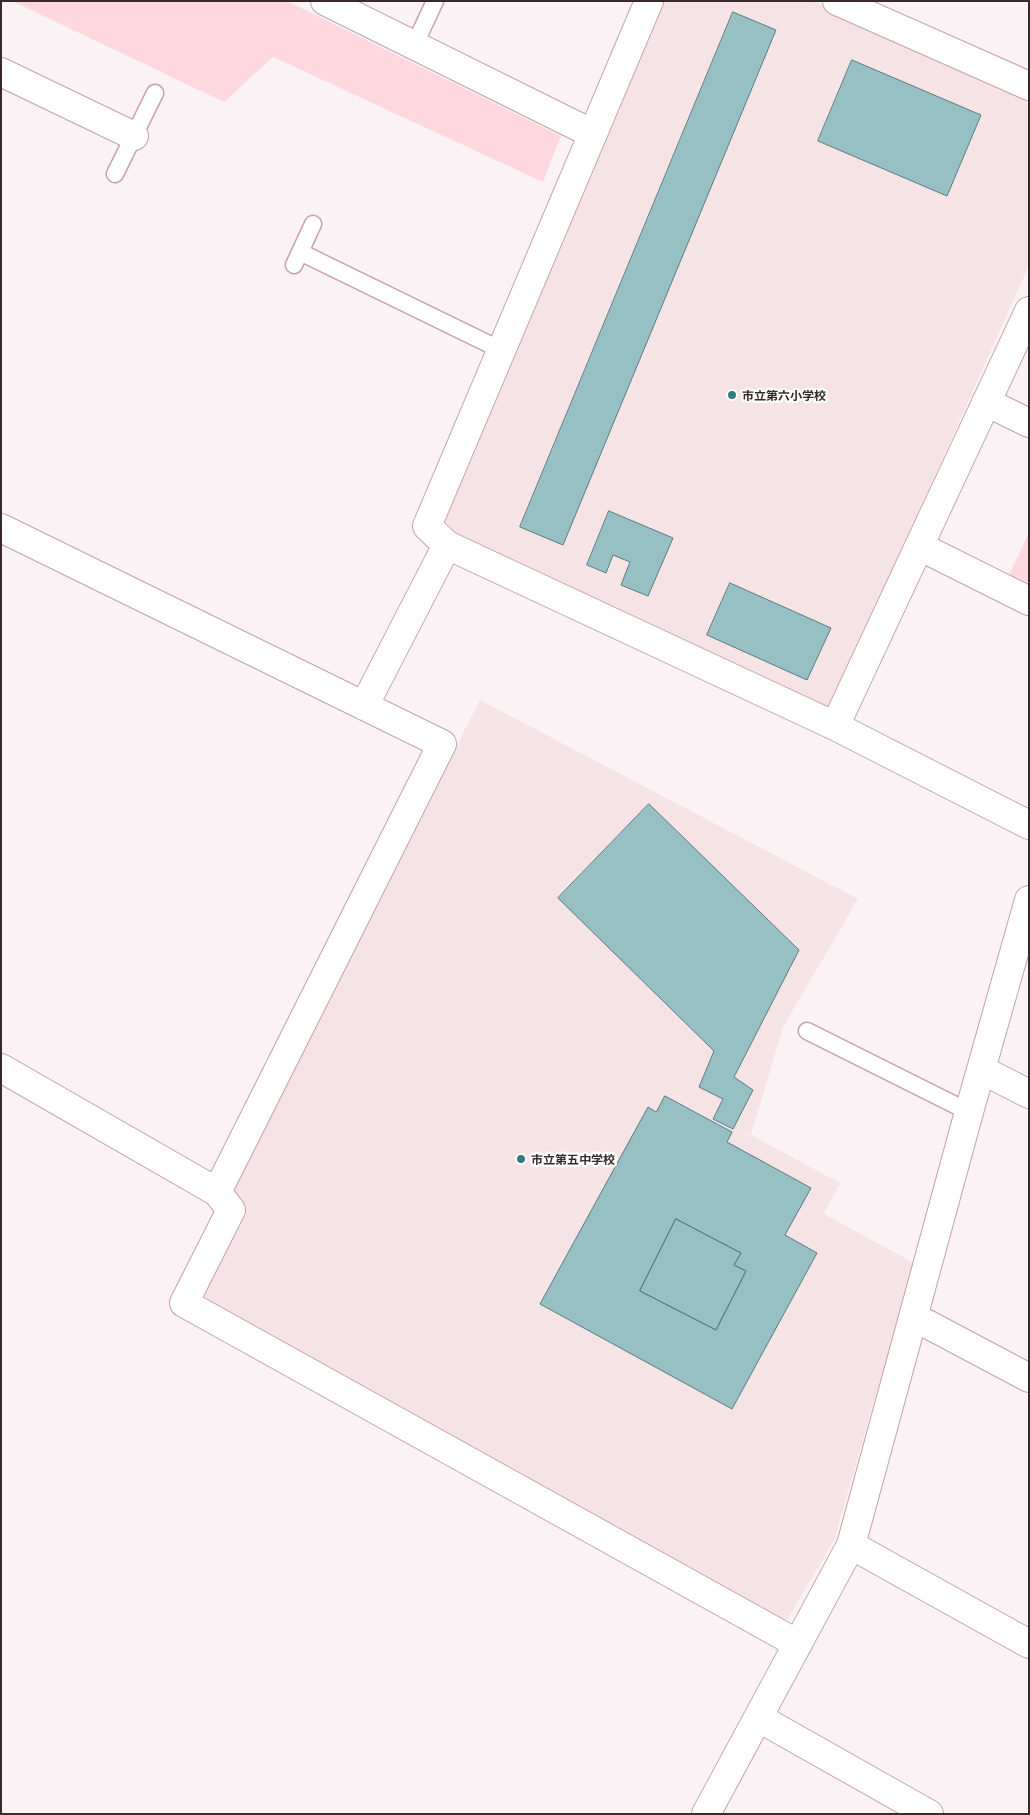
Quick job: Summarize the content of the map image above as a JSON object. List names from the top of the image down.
{
  "places": ["市立第六小学校", "市立第五中学校"]
}
